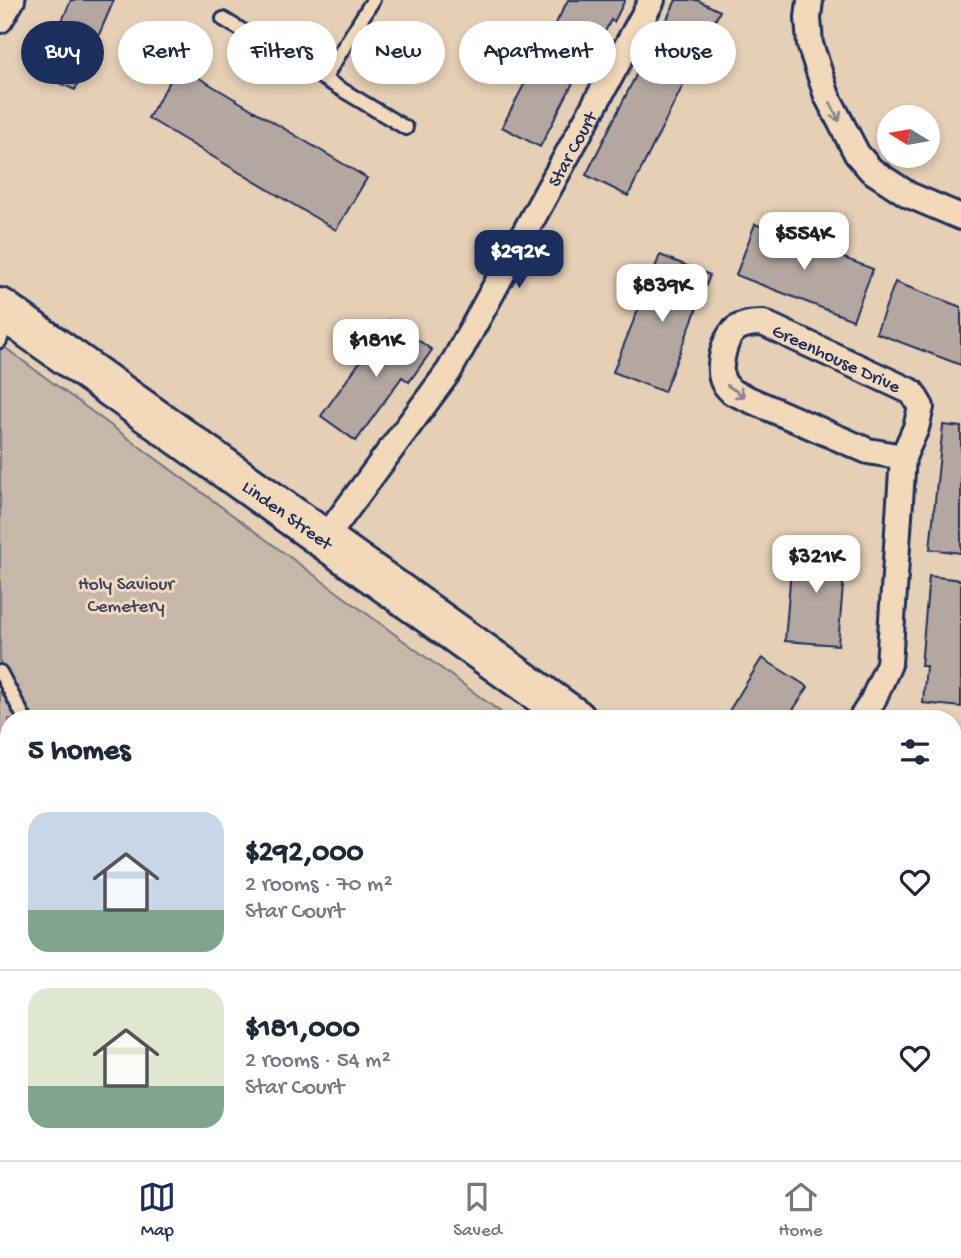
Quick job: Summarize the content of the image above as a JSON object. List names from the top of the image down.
{
  "streets": {
    "main road": ["Linden Street"],
    "street": ["Star Court", "Greenhouse Drive"]
  },
  "crossings": [
    ["Star Court", "Linden Street"]
  ],
  "parks": ["Holy Saviour Cemetery"],
  "north": "left",
  "page": {
    "chip": [
      "Buy",
      "Rent",
      "Filters",
      "New",
      "Apartment",
      "House"
    ],
    "price": [
      "$554K",
      "$292K",
      "$839K",
      "$181K",
      "$321K"
    ],
    "heading": "5 homes",
    "list": [
      {
        "name": "$292,000",
        "note": "2 rooms · 70 m² · Star Court"
      },
      {
        "name": "$181,000",
        "note": "2 rooms · 54 m² · Star Court"
      }
    ],
    "tabs": ["Map", "Saved", "Home"]
  }
}
